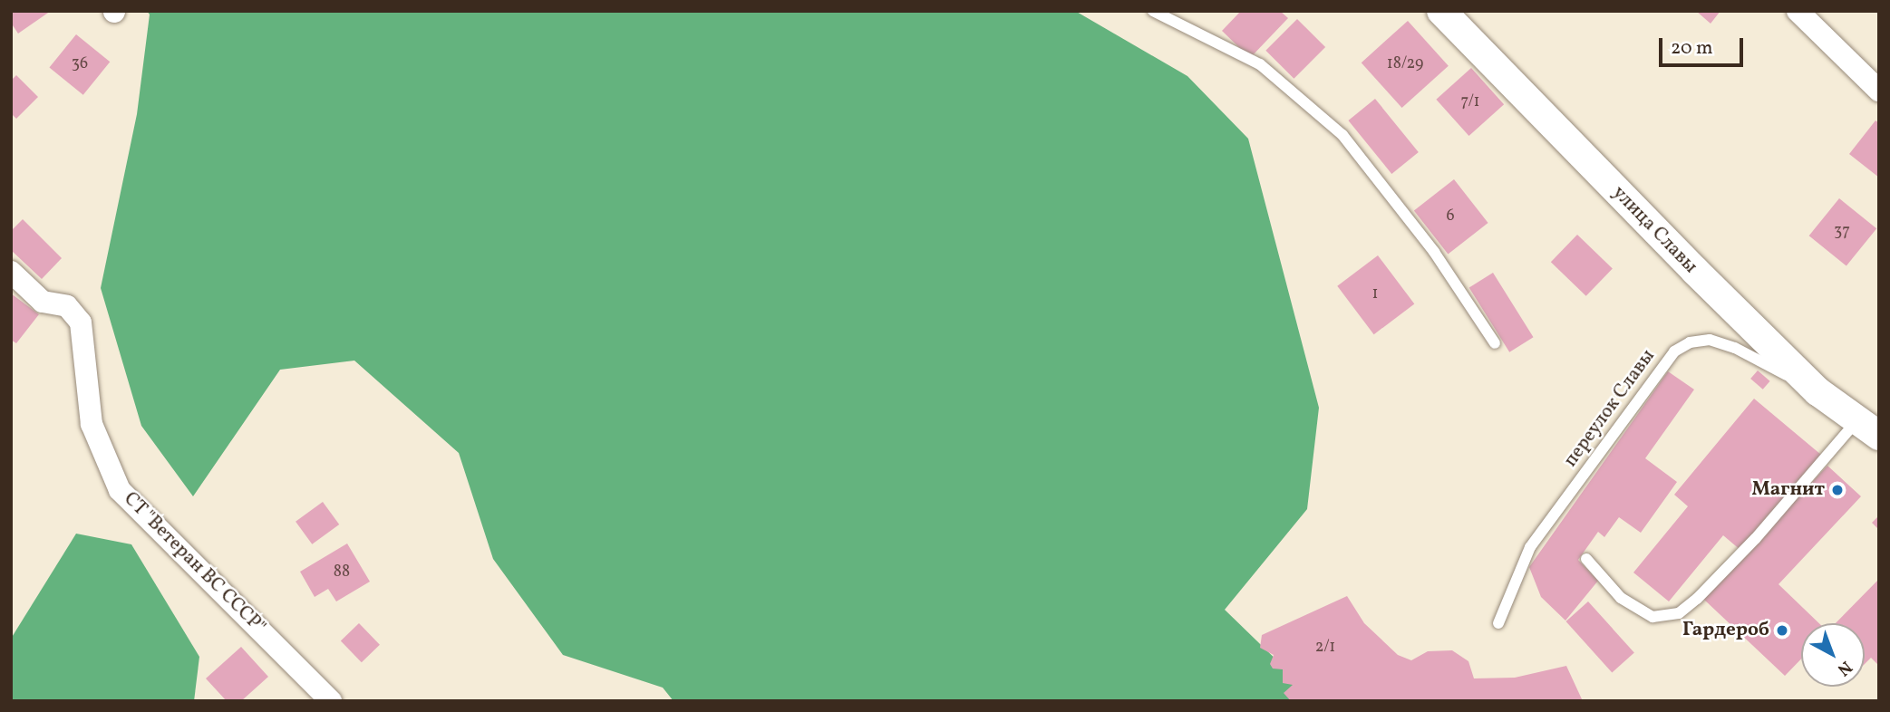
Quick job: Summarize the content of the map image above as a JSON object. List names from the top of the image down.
{
  "streets": {
    "street": ["улица Славы", "СТ \"Ветеран ВС СССР\""],
    "lane": ["переулок Славы"]
  },
  "crossings": [
    ["улица Славы", "переулок Славы"]
  ],
  "places": ["Магнит", "Гардероб"],
  "house_numbers": [
    "36",
    "18/29",
    "7/1",
    "6",
    "37",
    "1",
    "88",
    "2/1"
  ],
  "scale_bar": "20 m",
  "north": "bottom right"
}
